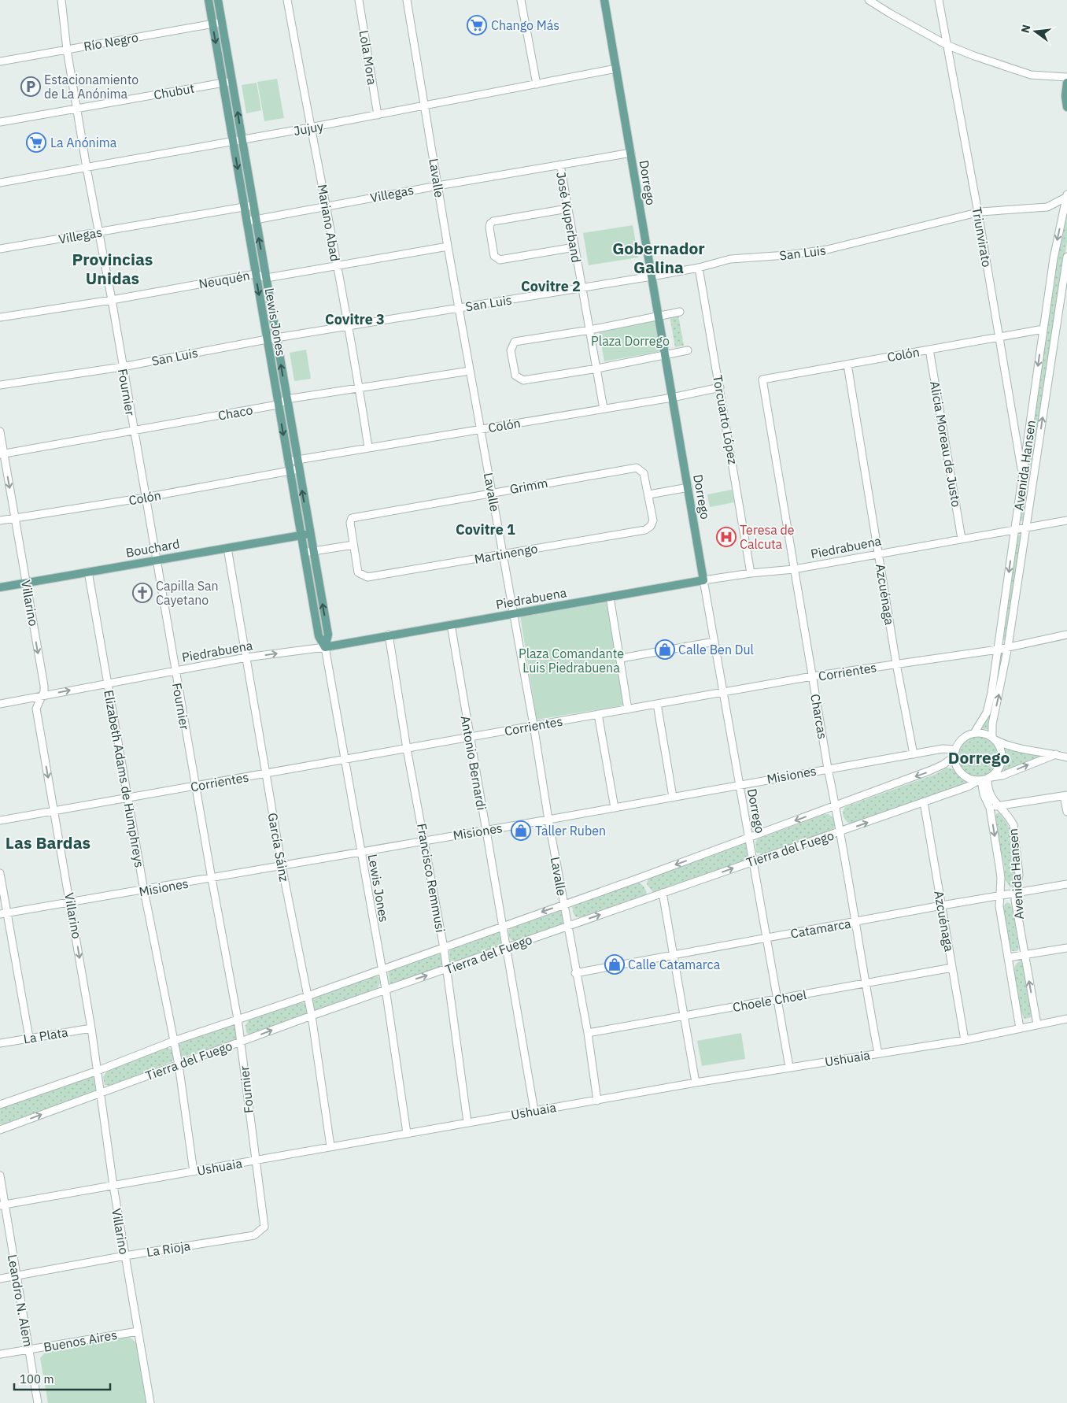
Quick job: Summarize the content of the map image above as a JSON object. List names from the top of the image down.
{
  "streets": {
    "main road": [
      "Dorrego",
      "Lewis Jones",
      "Piedrabuena",
      "Bouchard"
    ],
    "street": [
      "Río Negro",
      "Lola Mora",
      "Chubut",
      "Jujuy",
      "Lavalle",
      "Villegas",
      "José Kuperband",
      "Mariano Abad",
      "Triunvirato",
      "San Luis",
      "Neuquén",
      "Colón",
      "Fournier",
      "Chaco",
      "Torcuarto López",
      "Alicia Moreau de Justo",
      "Avenida Hansen",
      "Grimm",
      "Martinengo",
      "Azcuénaga",
      "Villarino",
      "Corrientes",
      "Charcas",
      "Antonio Bernardi",
      "Misiones",
      "Elizabeth Adams de Humphreys",
      "García Sáinz",
      "Tierra del Fuego",
      "Francisco Remmusi",
      "Catamarca",
      "Choele Choel",
      "La Plata",
      "Ushuaia",
      "La Rioja",
      "Leandro N. Alem",
      "Buenos Aires"
    ]
  },
  "crossings": [
    ["Río Negro", "Lewis Jones"],
    ["Río Negro", "Fournier"],
    ["Lola Mora", "Jujuy"],
    ["Chubut", "Lewis Jones"],
    ["Chubut", "Fournier"],
    ["Jujuy", "Lavalle"],
    ["Jujuy", "Dorrego"],
    ["Jujuy", "Mariano Abad"],
    ["Jujuy", "Lewis Jones"],
    ["Jujuy", "Fournier"],
    ["Lavalle", "Villegas"],
    ["Lavalle", "San Luis"],
    ["Lavalle", "Neuquén"],
    ["Lavalle", "Colón"],
    ["Lavalle", "Chaco"],
    ["Lavalle", "Grimm"],
    ["Lavalle", "Piedrabuena"],
    ["Lavalle", "Martinengo"],
    ["Lavalle", "Corrientes"],
    ["Lavalle", "Misiones"],
    ["Lavalle", "Tierra del Fuego"],
    ["Lavalle", "Catamarca"],
    ["Lavalle", "Choele Choel"],
    ["Lavalle", "Ushuaia"],
    ["Dorrego", "Villegas"],
    ["Dorrego", "San Luis"],
    ["Dorrego", "Colón"],
    ["Dorrego", "Piedrabuena"],
    ["Dorrego", "Corrientes"],
    ["Dorrego", "Misiones"],
    ["Dorrego", "Tierra del Fuego"],
    ["Dorrego", "Catamarca"],
    ["Dorrego", "Choele Choel"],
    ["Dorrego", "Ushuaia"],
    ["Villegas", "José Kuperband"],
    ["Villegas", "Mariano Abad"],
    ["Villegas", "Lewis Jones"],
    ["Villegas", "Fournier"],
    ["José Kuperband", "San Luis"],
    ["José Kuperband", "Colón"],
    ["Mariano Abad", "San Luis"],
    ["Mariano Abad", "Neuquén"],
    ["Mariano Abad", "Colón"],
    ["Mariano Abad", "Chaco"],
    ["Triunvirato", "San Luis"],
    ["Triunvirato", "Colón"],
    ["Triunvirato", "Avenida Hansen"],
    ["San Luis", "Lewis Jones"],
    ["San Luis", "Fournier"],
    ["San Luis", "Torcuarto López"],
    ["San Luis", "Avenida Hansen"],
    ["Neuquén", "Lewis Jones"],
    ["Neuquén", "Fournier"],
    ["Lewis Jones", "Colón"],
    ["Lewis Jones", "Chaco"],
    ["Lewis Jones", "Piedrabuena"],
    ["Lewis Jones", "Bouchard"],
    ["Lewis Jones", "Corrientes"],
    ["Lewis Jones", "Misiones"],
    ["Lewis Jones", "Tierra del Fuego"],
    ["Lewis Jones", "Ushuaia"],
    ["Colón", "Fournier"],
    ["Colón", "Torcuarto López"],
    ["Colón", "Alicia Moreau de Justo"],
    ["Colón", "Avenida Hansen"],
    ["Colón", "Azcuénaga"],
    ["Colón", "Villarino"],
    ["Colón", "Charcas"],
    ["Fournier", "Chaco"],
    ["Fournier", "Piedrabuena"],
    ["Fournier", "Bouchard"],
    ["Fournier", "Corrientes"],
    ["Fournier", "Misiones"],
    ["Fournier", "Tierra del Fuego"],
    ["Fournier", "Ushuaia"],
    ["Fournier", "La Rioja"],
    ["Chaco", "Villarino"],
    ["Torcuarto López", "Piedrabuena"],
    ["Alicia Moreau de Justo", "Piedrabuena"],
    ["Avenida Hansen", "Piedrabuena"],
    ["Avenida Hansen", "Corrientes"],
    ["Avenida Hansen", "Misiones"],
    ["Avenida Hansen", "Tierra del Fuego"],
    ["Avenida Hansen", "Catamarca"],
    ["Avenida Hansen", "Ushuaia"],
    ["Grimm", "Martinengo"],
    ["Piedrabuena", "Azcuénaga"],
    ["Piedrabuena", "Villarino"],
    ["Piedrabuena", "Charcas"],
    ["Piedrabuena", "Antonio Bernardi"],
    ["Piedrabuena", "Elizabeth Adams de Humphreys"],
    ["Piedrabuena", "García Sáinz"],
    ["Piedrabuena", "Francisco Remmusi"],
    ["Bouchard", "Villarino"],
    ["Bouchard", "Elizabeth Adams de Humphreys"],
    ["Bouchard", "García Sáinz"],
    ["Azcuénaga", "Corrientes"],
    ["Azcuénaga", "Misiones"],
    ["Azcuénaga", "Tierra del Fuego"],
    ["Azcuénaga", "Catamarca"],
    ["Azcuénaga", "Choele Choel"],
    ["Azcuénaga", "Ushuaia"],
    ["Villarino", "Corrientes"],
    ["Villarino", "Misiones"],
    ["Villarino", "Tierra del Fuego"],
    ["Villarino", "La Plata"],
    ["Villarino", "Ushuaia"],
    ["Villarino", "La Rioja"],
    ["Villarino", "Buenos Aires"],
    ["Corrientes", "Charcas"],
    ["Corrientes", "Antonio Bernardi"],
    ["Corrientes", "Elizabeth Adams de Humphreys"],
    ["Corrientes", "García Sáinz"],
    ["Corrientes", "Francisco Remmusi"],
    ["Charcas", "Misiones"],
    ["Charcas", "Tierra del Fuego"],
    ["Charcas", "Catamarca"],
    ["Charcas", "Choele Choel"],
    ["Charcas", "Ushuaia"],
    ["Antonio Bernardi", "Misiones"],
    ["Antonio Bernardi", "Tierra del Fuego"],
    ["Antonio Bernardi", "Ushuaia"],
    ["Misiones", "Elizabeth Adams de Humphreys"],
    ["Misiones", "García Sáinz"],
    ["Misiones", "Tierra del Fuego"],
    ["Misiones", "Francisco Remmusi"],
    ["Elizabeth Adams de Humphreys", "Tierra del Fuego"],
    ["Elizabeth Adams de Humphreys", "Ushuaia"],
    ["García Sáinz", "Tierra del Fuego"],
    ["García Sáinz", "Ushuaia"],
    ["Tierra del Fuego", "Francisco Remmusi"],
    ["Francisco Remmusi", "Ushuaia"],
    ["Ushuaia", "Leandro N. Alem"],
    ["La Rioja", "Leandro N. Alem"],
    ["Leandro N. Alem", "Buenos Aires"]
  ],
  "one_way": ["Villarino"],
  "districts": [
    "Gobernador Galina",
    "Provincias Unidas",
    "Covitre 2",
    "Covitre 3",
    "Covitre 1",
    "Dorrego",
    "Las Bardas"
  ],
  "parks": ["Plaza Dorrego", "Plaza Comandante Luis Piedrabuena"],
  "places": {
    "supermarket": ["Chango Más", "La Anónima"],
    "parking": ["Estacionamiento de La Anónima"],
    "hospital": ["Teresa de Calcuta"],
    "church": ["Capilla San Cayetano"],
    "shop": ["Calle Ben Dul", "Taller Ruben", "Calle Catamarca"]
  },
  "scale_bar": "100 m",
  "north": "left"
}
